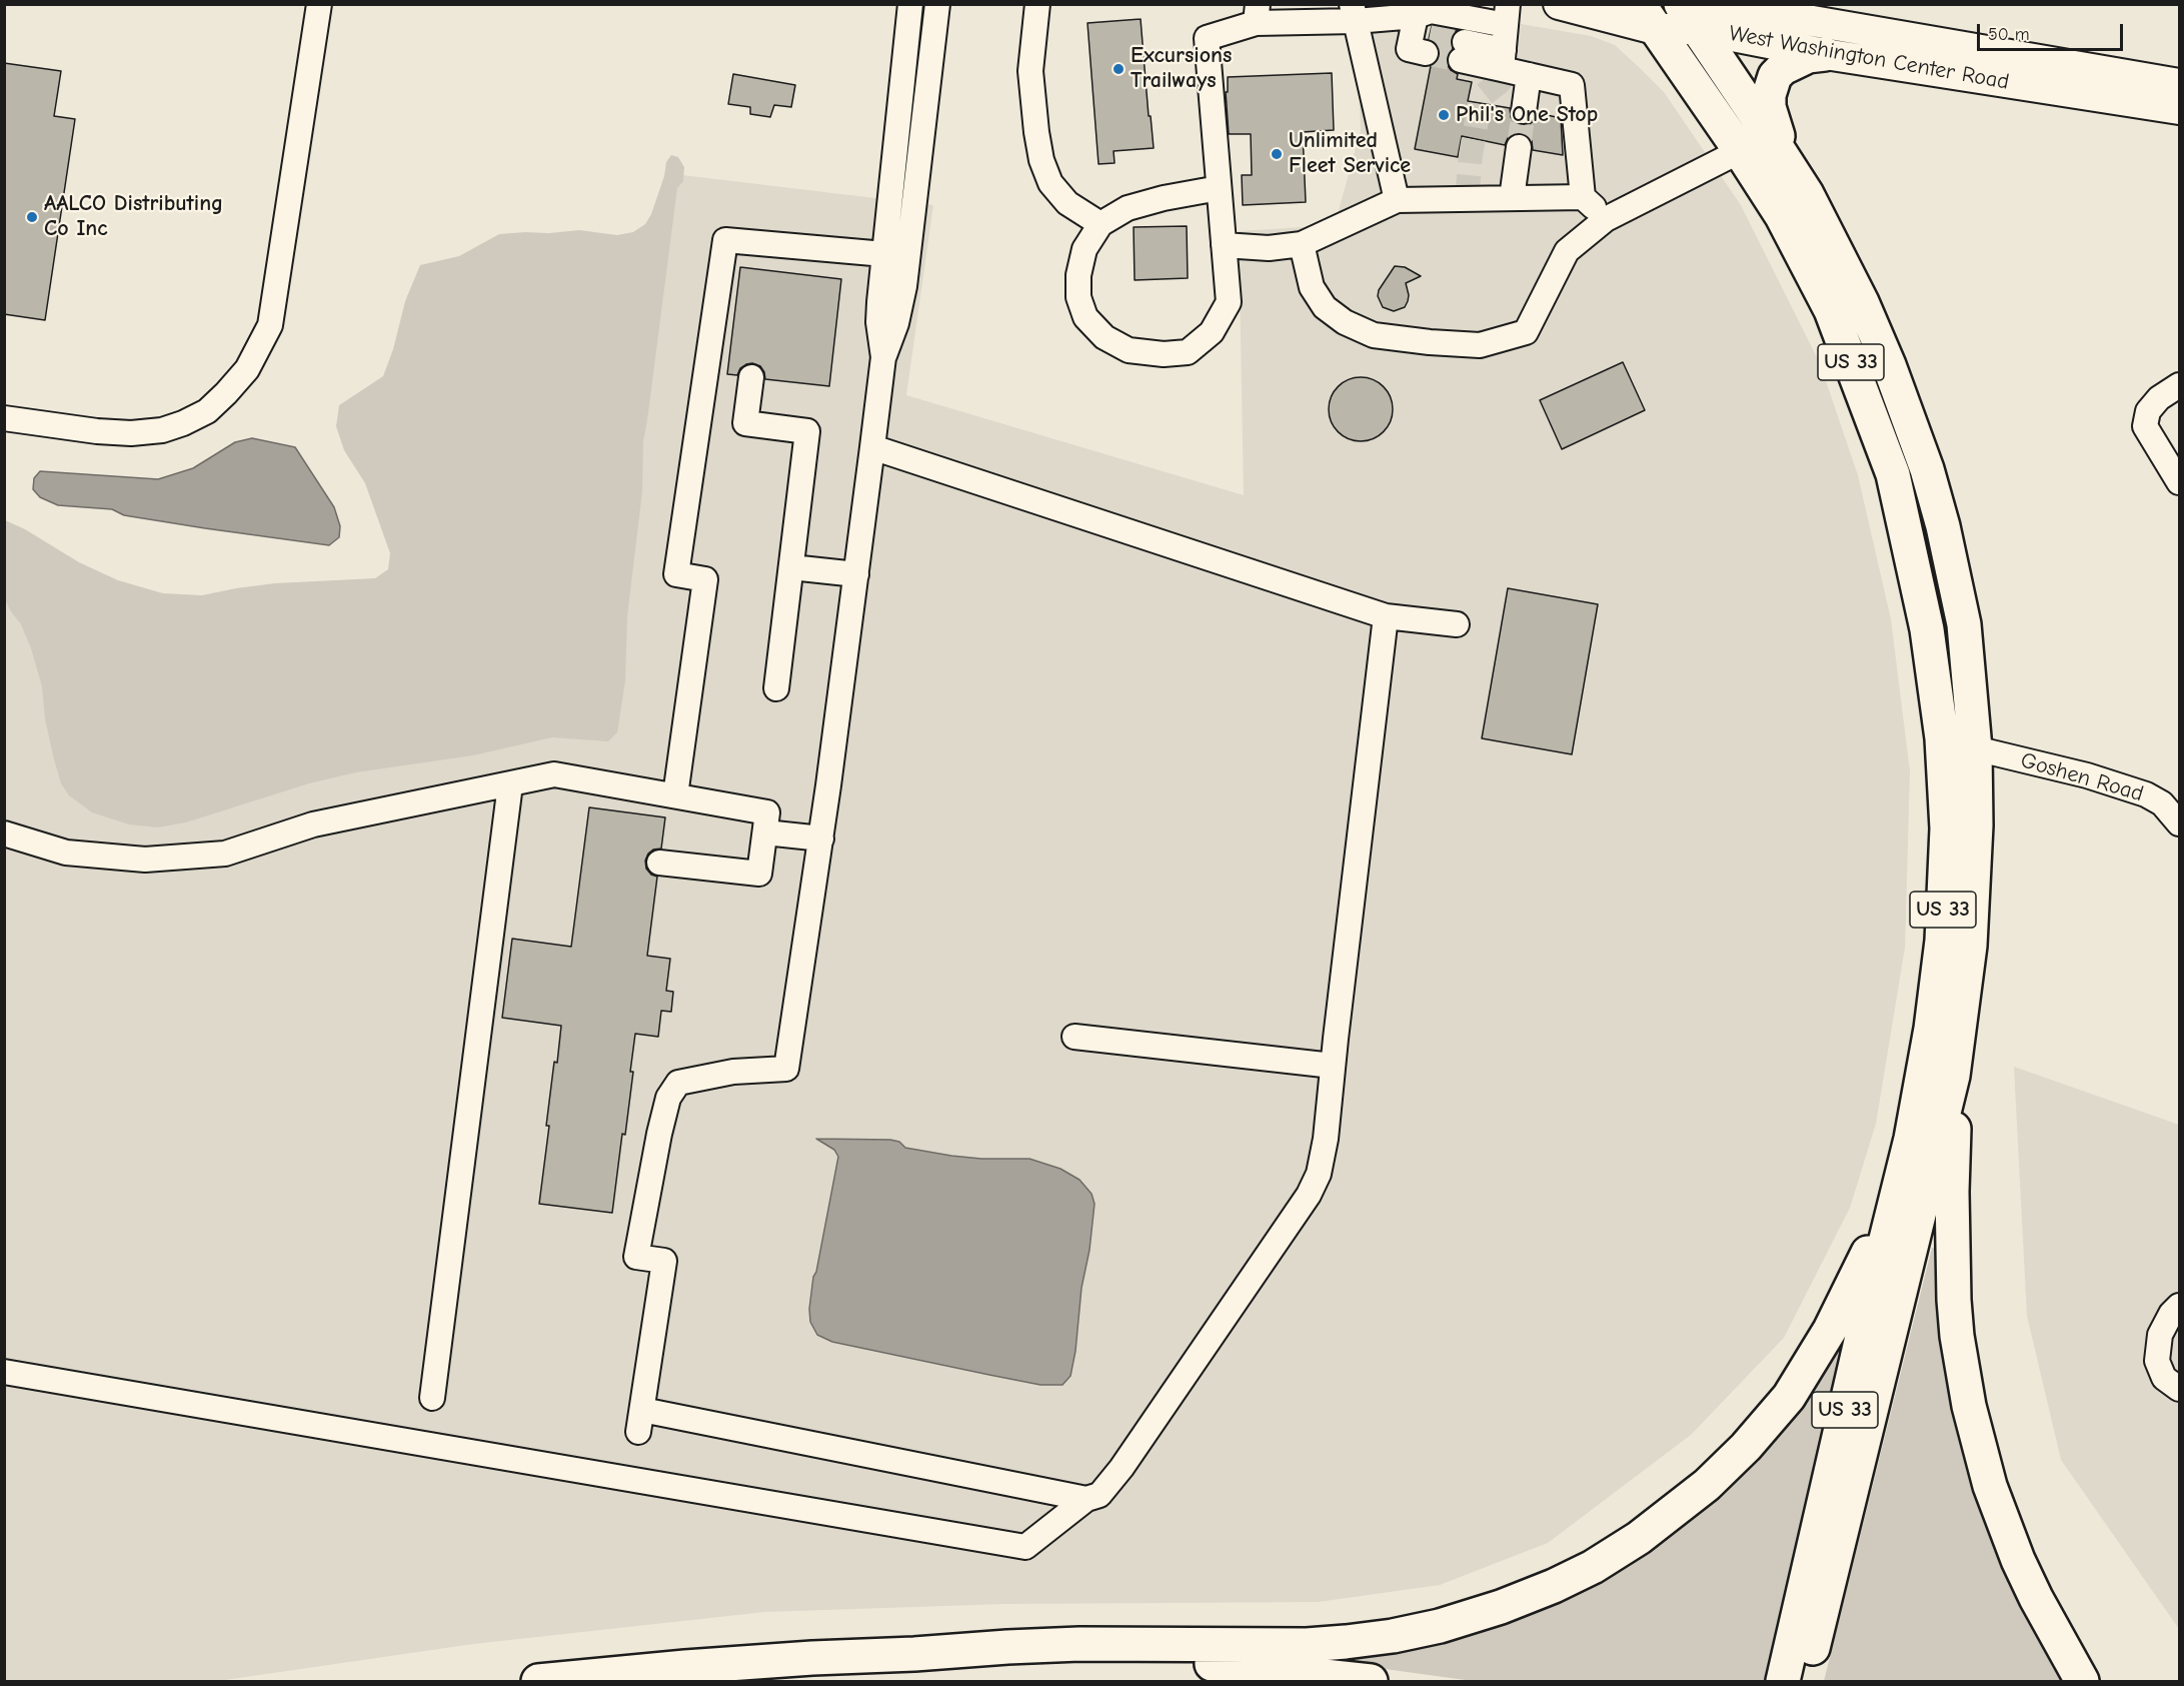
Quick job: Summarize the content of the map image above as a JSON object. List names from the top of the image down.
{
  "streets": {
    "highway": ["US 33"],
    "main road": ["West Washington Center Road"],
    "street": ["Goshen Road"]
  },
  "crossings": [
    ["West Washington Center Road", "US 33"],
    ["US 33", "Goshen Road"]
  ],
  "places": [
    "Excursions Trailways",
    "Phil's One Stop",
    "Unlimited Fleet Service",
    "AALCO Distributing Co Inc"
  ],
  "scale_bar": "50 m"
}
